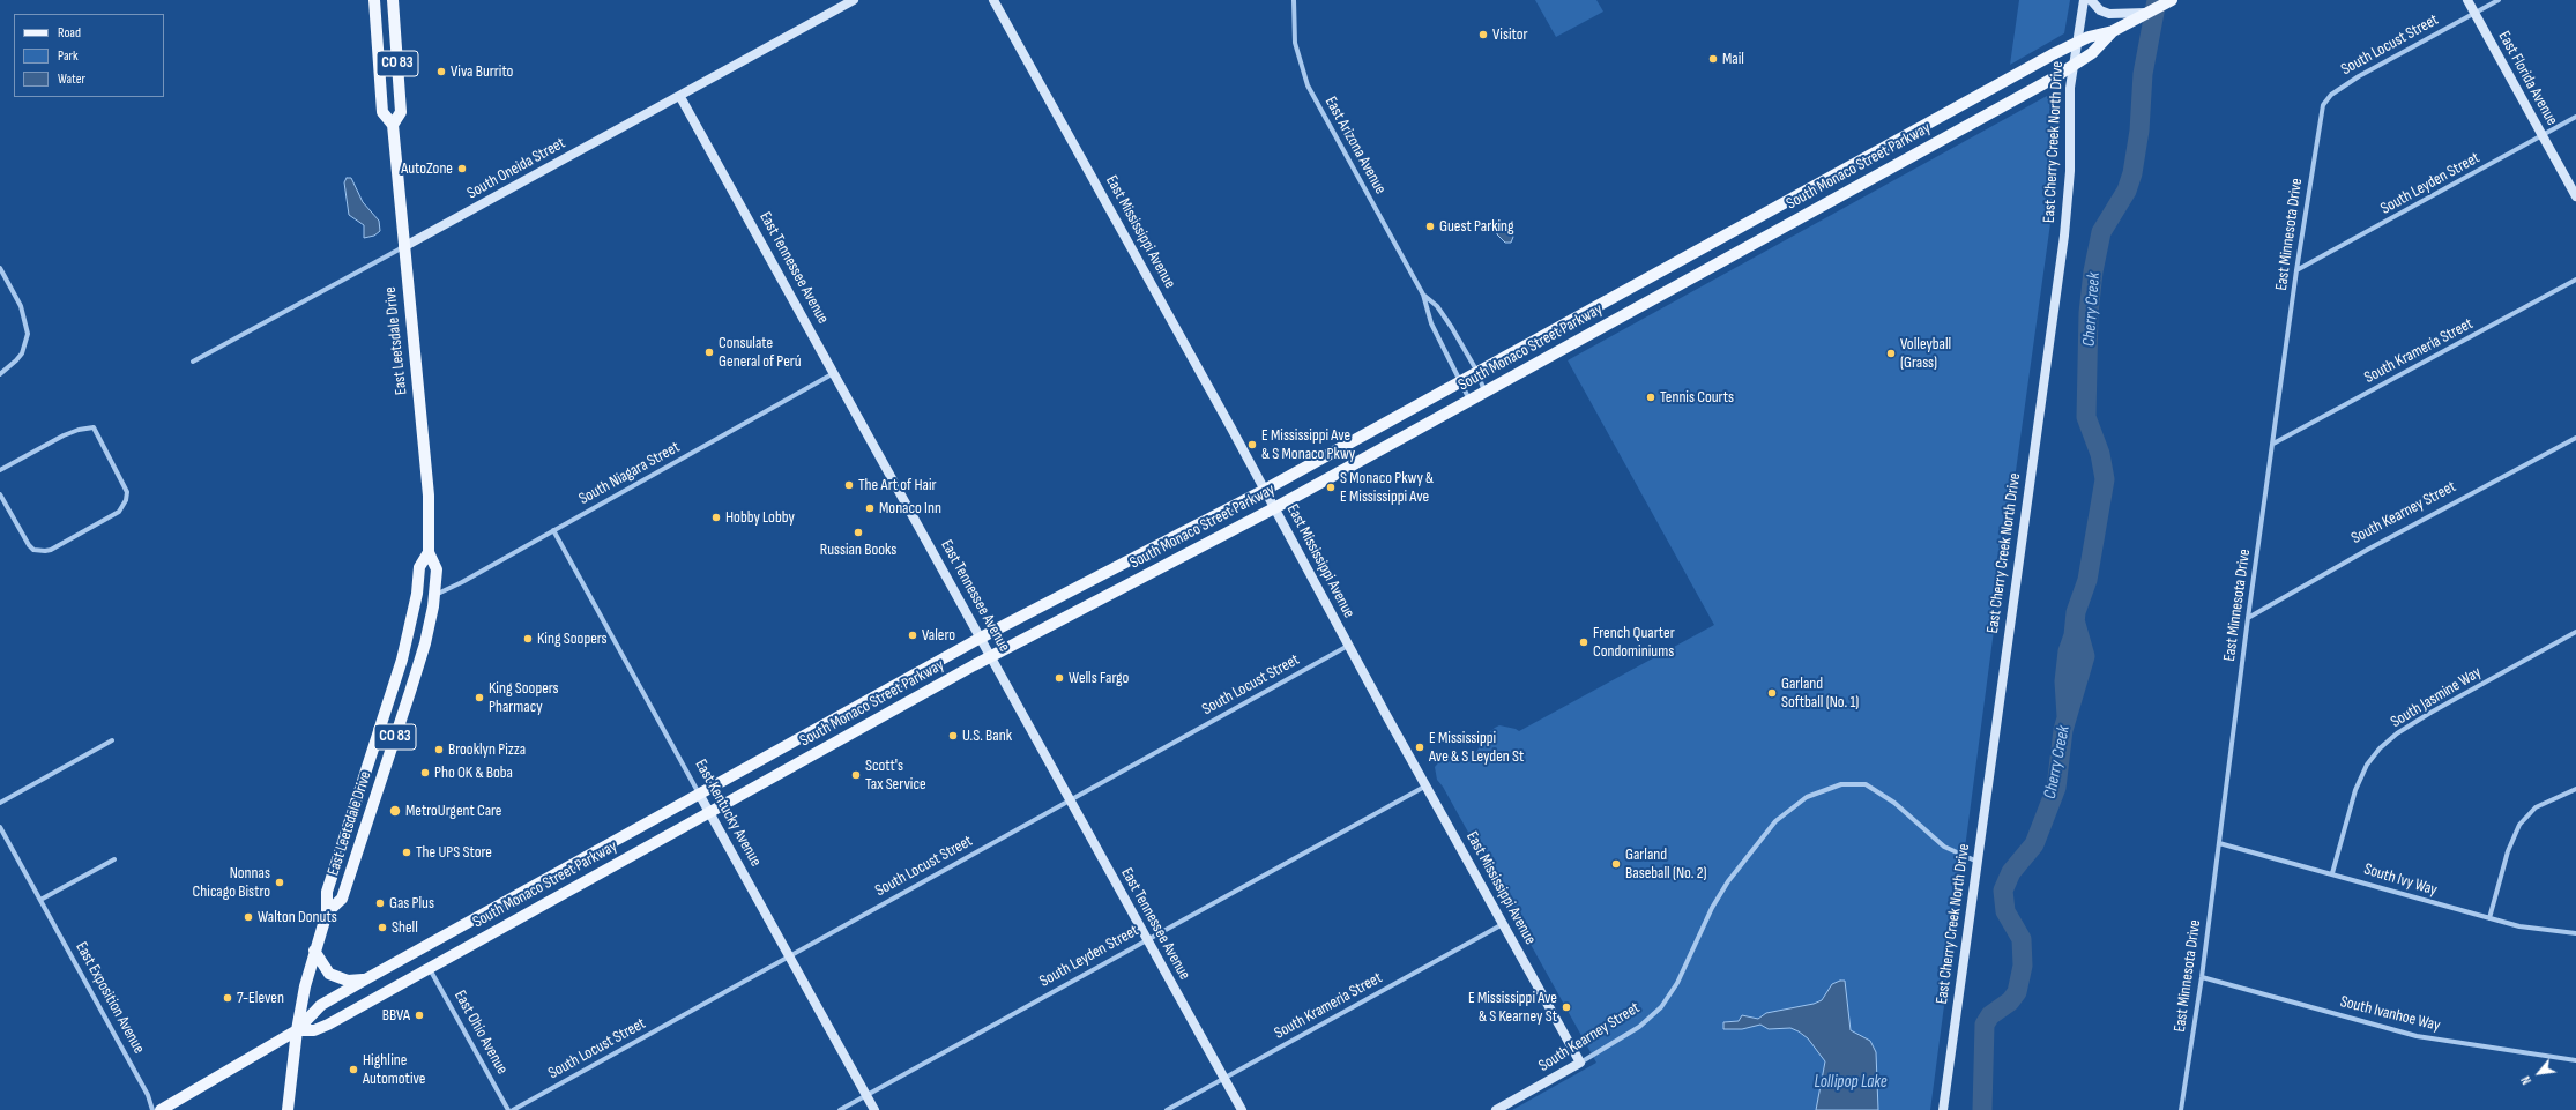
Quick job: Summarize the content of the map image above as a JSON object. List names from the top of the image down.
{
  "streets": {
    "main road": ["CO 83", "South Monaco Street Parkway", "East Leetsdale Drive"],
    "street": [
      "South Locust Street",
      "East Florida Avenue",
      "East Cherry Creek North Drive",
      "East Arizona Avenue",
      "South Oneida Street",
      "South Leyden Street",
      "East Mississippi Avenue",
      "East Minnesota Drive",
      "East Tennessee Avenue",
      "South Krameria Street",
      "South Niagara Street",
      "South Kearney Street",
      "South Jasmine Way",
      "East Kentucky Avenue",
      "South Ivy Way",
      "East Exposition Avenue",
      "South Ivanhoe Way",
      "East Ohio Avenue"
    ]
  },
  "crossings": [
    ["South Locust Street", "East Florida Avenue"],
    ["South Locust Street", "East Mississippi Avenue"],
    ["South Locust Street", "East Minnesota Drive"],
    ["South Locust Street", "East Tennessee Avenue"],
    ["South Locust Street", "East Kentucky Avenue"],
    ["East Florida Avenue", "South Leyden Street"],
    ["East Cherry Creek North Drive", "South Monaco Street Parkway"],
    ["East Cherry Creek North Drive", "South Kearney Street"],
    ["East Arizona Avenue", "South Monaco Street Parkway"],
    ["South Monaco Street Parkway", "East Mississippi Avenue"],
    ["South Monaco Street Parkway", "East Tennessee Avenue"],
    ["South Monaco Street Parkway", "East Leetsdale Drive"],
    ["South Monaco Street Parkway", "East Kentucky Avenue"],
    ["South Monaco Street Parkway", "East Ohio Avenue"],
    ["South Oneida Street", "East Tennessee Avenue"],
    ["South Oneida Street", "East Leetsdale Drive"],
    ["South Leyden Street", "East Mississippi Avenue"],
    ["South Leyden Street", "East Minnesota Drive"],
    ["South Leyden Street", "East Tennessee Avenue"],
    ["South Leyden Street", "East Kentucky Avenue"],
    ["East Mississippi Avenue", "South Krameria Street"],
    ["East Mississippi Avenue", "South Kearney Street"],
    ["East Minnesota Drive", "South Krameria Street"],
    ["East Minnesota Drive", "South Kearney Street"],
    ["East Minnesota Drive", "South Ivy Way"],
    ["East Minnesota Drive", "South Ivanhoe Way"],
    ["East Tennessee Avenue", "South Krameria Street"],
    ["East Tennessee Avenue", "South Niagara Street"],
    ["East Leetsdale Drive", "South Niagara Street"],
    ["South Niagara Street", "East Kentucky Avenue"],
    ["South Jasmine Way", "South Ivy Way"]
  ],
  "water": ["Cherry Creek", "Lollipop Lake"],
  "places": [
    "Visitor",
    "Mail",
    "Viva Burrito",
    "AutoZone",
    "Guest Parking",
    "Consulate General of Perú",
    "Volleyball (Grass)",
    "Tennis Courts",
    "E Mississippi Ave & S Monaco Pkwy",
    "The Art of Hair",
    "S Monaco Pkwy & E Mississippi Ave",
    "Monaco Inn",
    "Hobby Lobby",
    "Russian Books",
    "Valero",
    "King Soopers",
    "French Quarter Condominiums",
    "Wells Fargo",
    "Garland Softball (No. 1)",
    "King Soopers Pharmacy",
    "U.S. Bank",
    "E Mississippi Ave & S Leyden St",
    "Brooklyn Pizza",
    "Pho OK & Boba",
    "Scott's Tax Service",
    "MetroUrgent Care",
    "The UPS Store",
    "Garland Baseball (No. 2)",
    "Nonnas Chicago Bistro",
    "Gas Plus",
    "Walton Donuts",
    "Shell",
    "7-Eleven",
    "E Mississippi Ave & S Kearney St",
    "BBVA",
    "Highline Automotive"
  ],
  "legend": ["Road", "Park", "Water"],
  "north": "bottom left"
}
